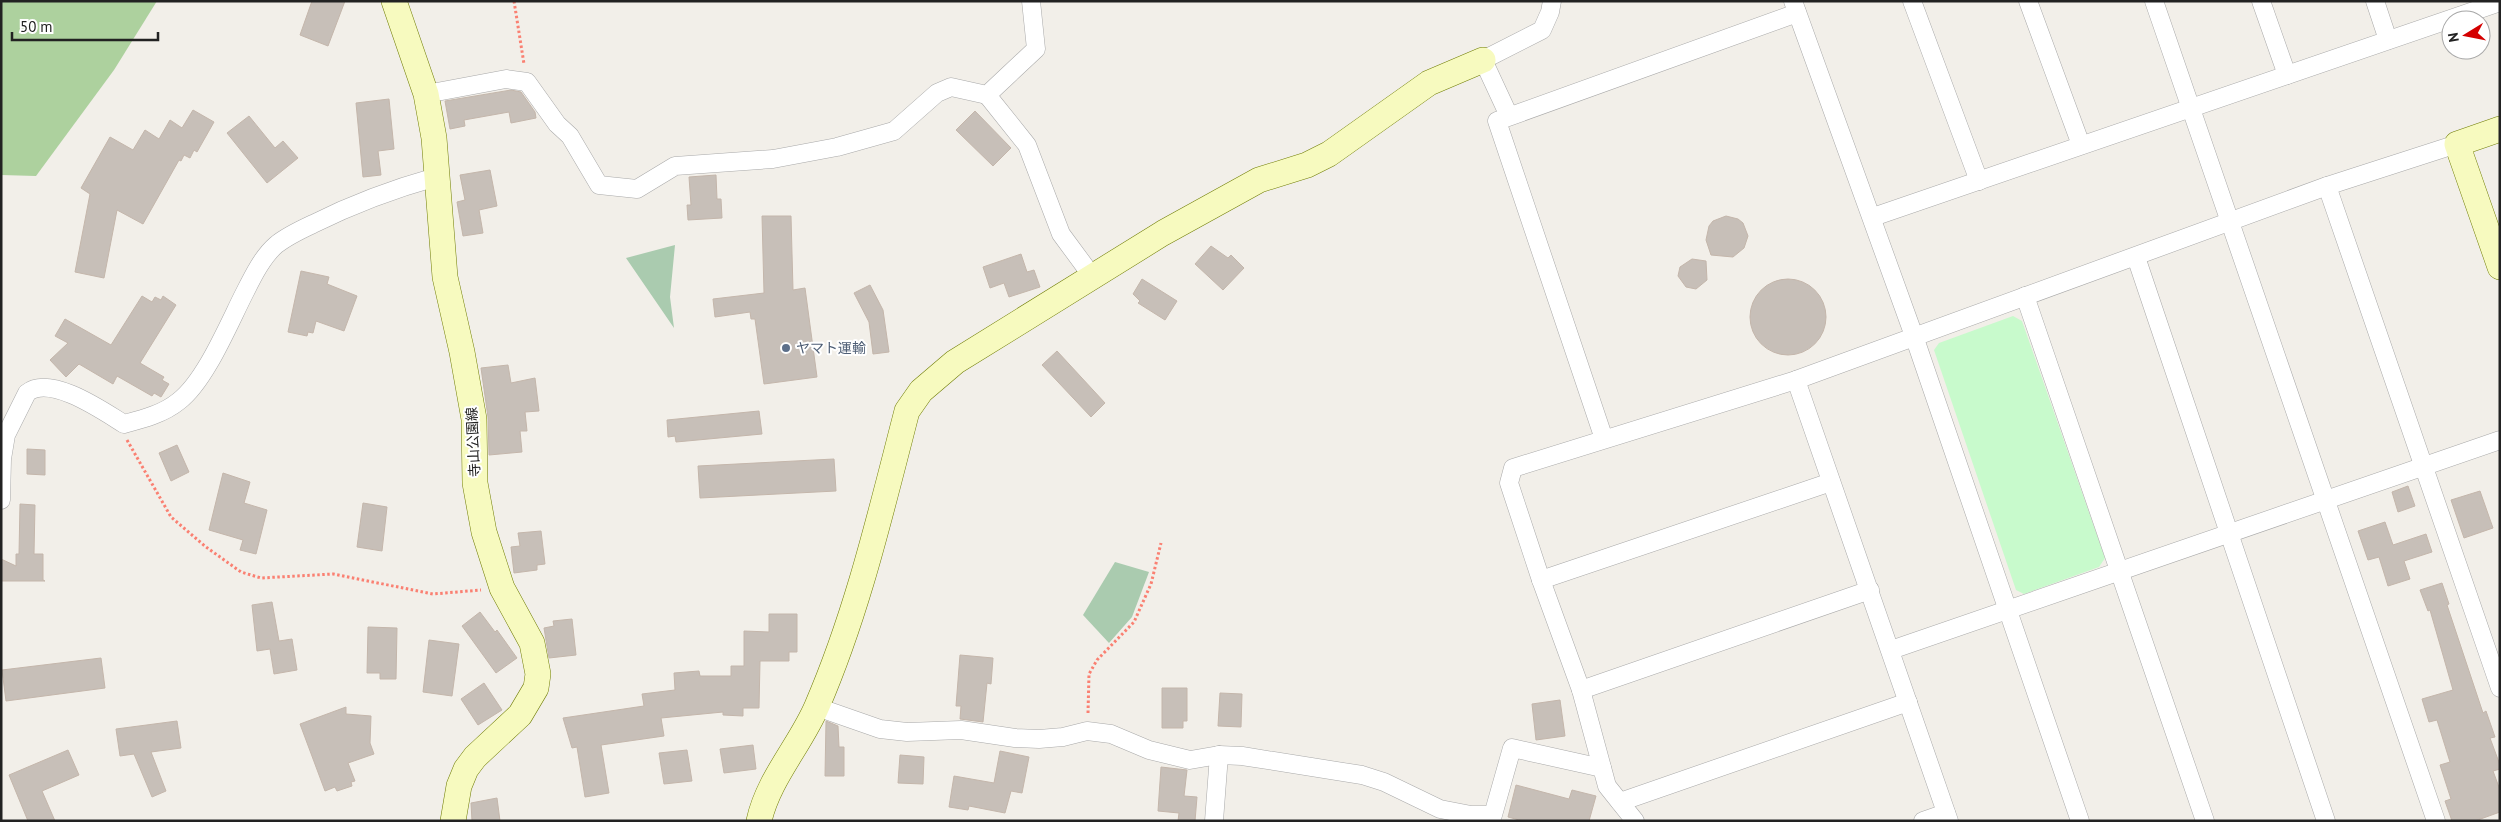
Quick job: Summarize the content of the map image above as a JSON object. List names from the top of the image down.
{
  "streets": {
    "street": ["寺山公園線"]
  },
  "places": ["ヤマト運輸"],
  "scale_bar": "50 m",
  "north": "left"
}
